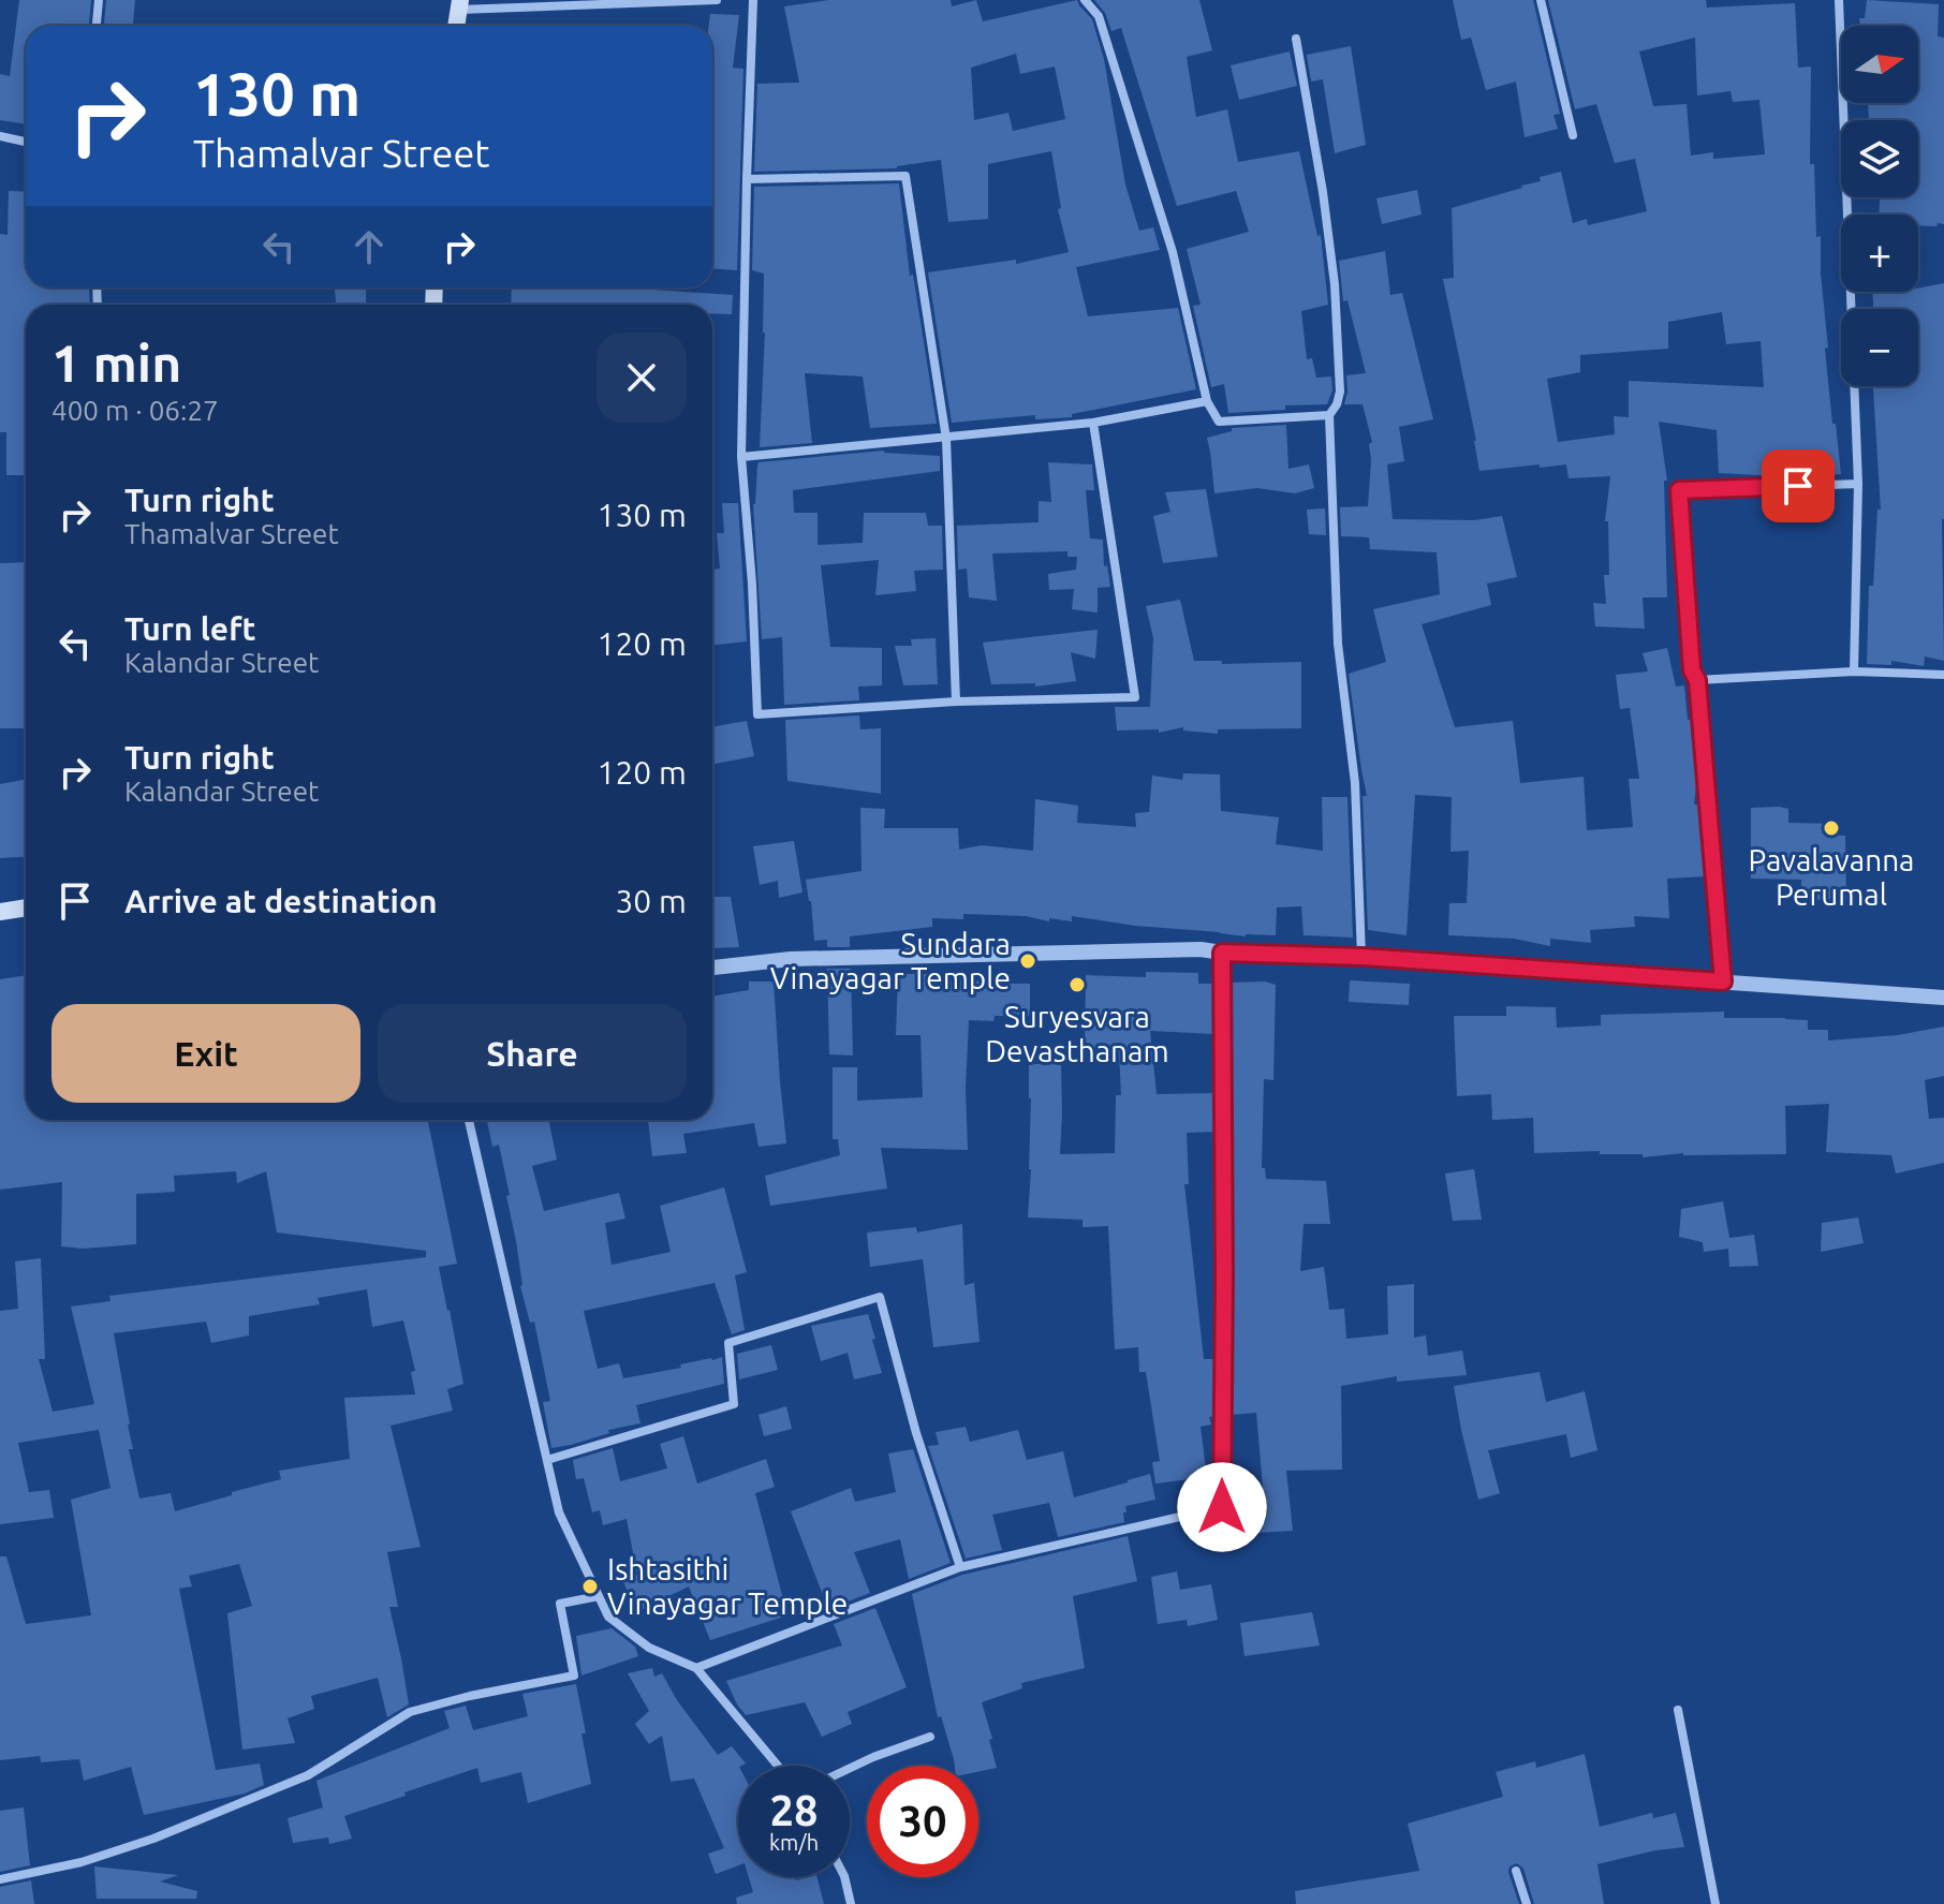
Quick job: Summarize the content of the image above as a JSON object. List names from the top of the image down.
{
  "places": [
    "Pavalavanna Perumal",
    "Sundara Vinayagar Temple",
    "Suryesvara Devasthanam",
    "Ishtasithi Vinayagar Temple"
  ],
  "north": "right",
  "page": {
    "map_buttons": ["+", "−"],
    "turn": ["130 m", "Thamalvar Street"],
    "heading": ["1 min", "400 m · 06:27"],
    "list": [
      {
        "name": "Turn right",
        "note": "Thamalvar Street",
        "value": "130 m"
      },
      {
        "name": "Turn left",
        "note": "Kalandar Street",
        "value": "120 m"
      },
      {
        "name": "Turn right",
        "note": "Kalandar Street",
        "value": "120 m"
      },
      {
        "name": "Arrive at destination",
        "value": "30 m"
      }
    ],
    "buttons": ["Exit", "Share"],
    "speed": "28 km/h",
    "limit": "30"
  }
}
